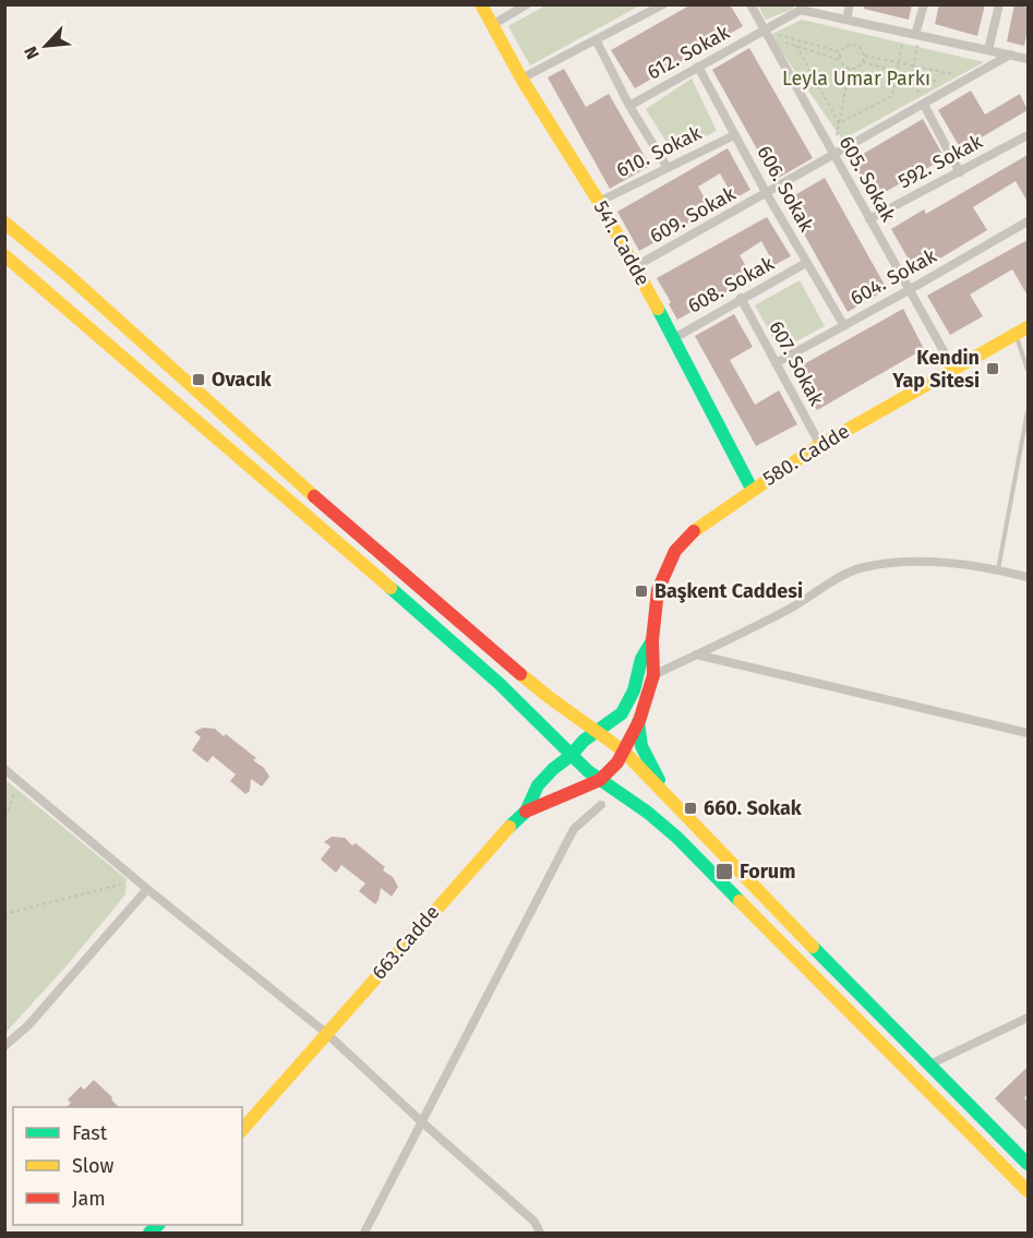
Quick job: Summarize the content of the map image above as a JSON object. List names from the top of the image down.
{
  "streets": {
    "main road": ["541. Cadde", "580. Cadde", "663.Cadde"],
    "street": [
      "612. Sokak",
      "610. Sokak",
      "592. Sokak",
      "605. Sokak",
      "606. Sokak",
      "609. Sokak",
      "604. Sokak",
      "608. Sokak",
      "607. Sokak"
    ]
  },
  "crossings": [
    ["612. Sokak", "605. Sokak"],
    ["612. Sokak", "606. Sokak"],
    ["610. Sokak", "606. Sokak"],
    ["610. Sokak", "541. Cadde"],
    ["592. Sokak", "605. Sokak"],
    ["605. Sokak", "609. Sokak"],
    ["605. Sokak", "604. Sokak"],
    ["605. Sokak", "580. Cadde"],
    ["606. Sokak", "609. Sokak"],
    ["606. Sokak", "604. Sokak"],
    ["606. Sokak", "608. Sokak"],
    ["609. Sokak", "541. Cadde"],
    ["541. Cadde", "608. Sokak"],
    ["541. Cadde", "580. Cadde"],
    ["604. Sokak", "607. Sokak"],
    ["608. Sokak", "607. Sokak"],
    ["607. Sokak", "580. Cadde"],
    ["580. Cadde", "663.Cadde"]
  ],
  "parks": ["Leyla Umar Parkı"],
  "places": {
    "transit": [
      "Kendin Yap Sitesi",
      "Ovacık",
      "Başkent Caddesi",
      "660. Sokak",
      "Forum"
    ]
  },
  "legend": ["Fast", "Slow", "Jam"],
  "north": "bottom left"
}
